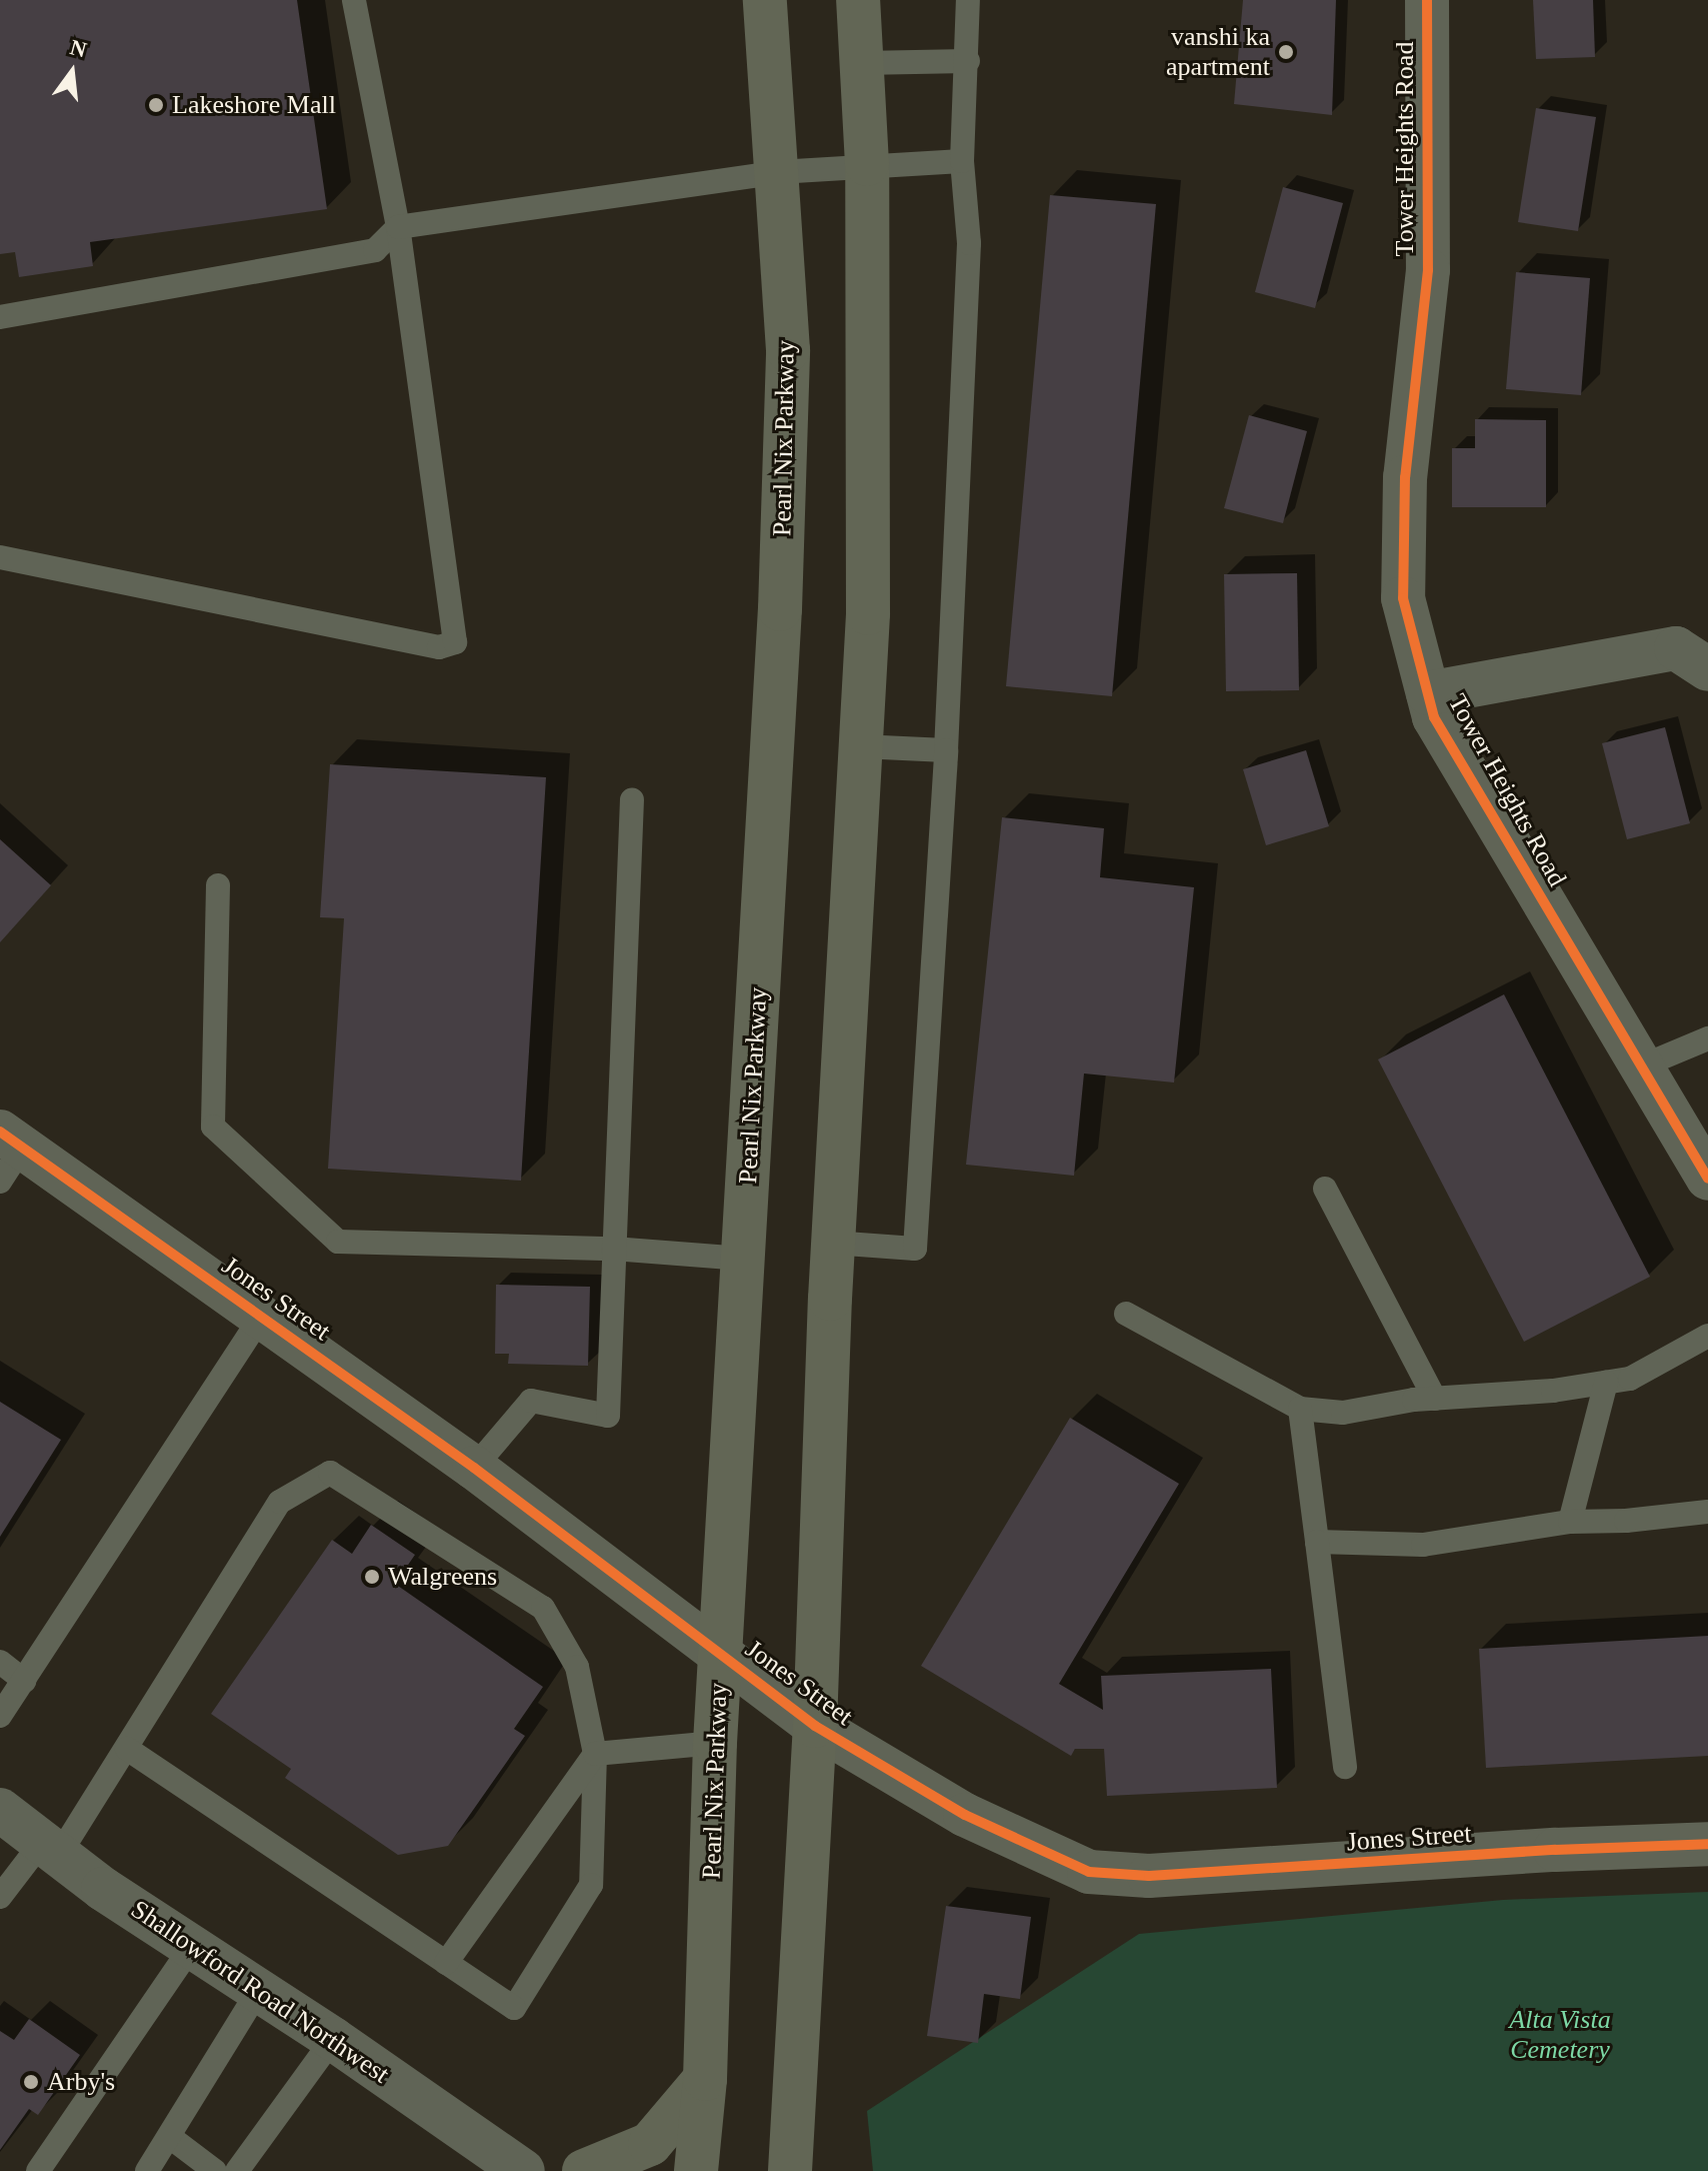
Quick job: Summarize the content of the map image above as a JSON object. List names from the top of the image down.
{
  "streets": {
    "main road": ["Pearl Nix Parkway"],
    "street": ["Tower Heights Road", "Jones Street", "Shallowford Road Northwest"]
  },
  "crossings": [
    ["Pearl Nix Parkway", "Jones Street"]
  ],
  "parks": ["Alta Vista Cemetery"],
  "places": [
    "vanshi ka apartment",
    "Lakeshore Mall",
    "Walgreens",
    "Arby's"
  ],
  "north": "top"
}
